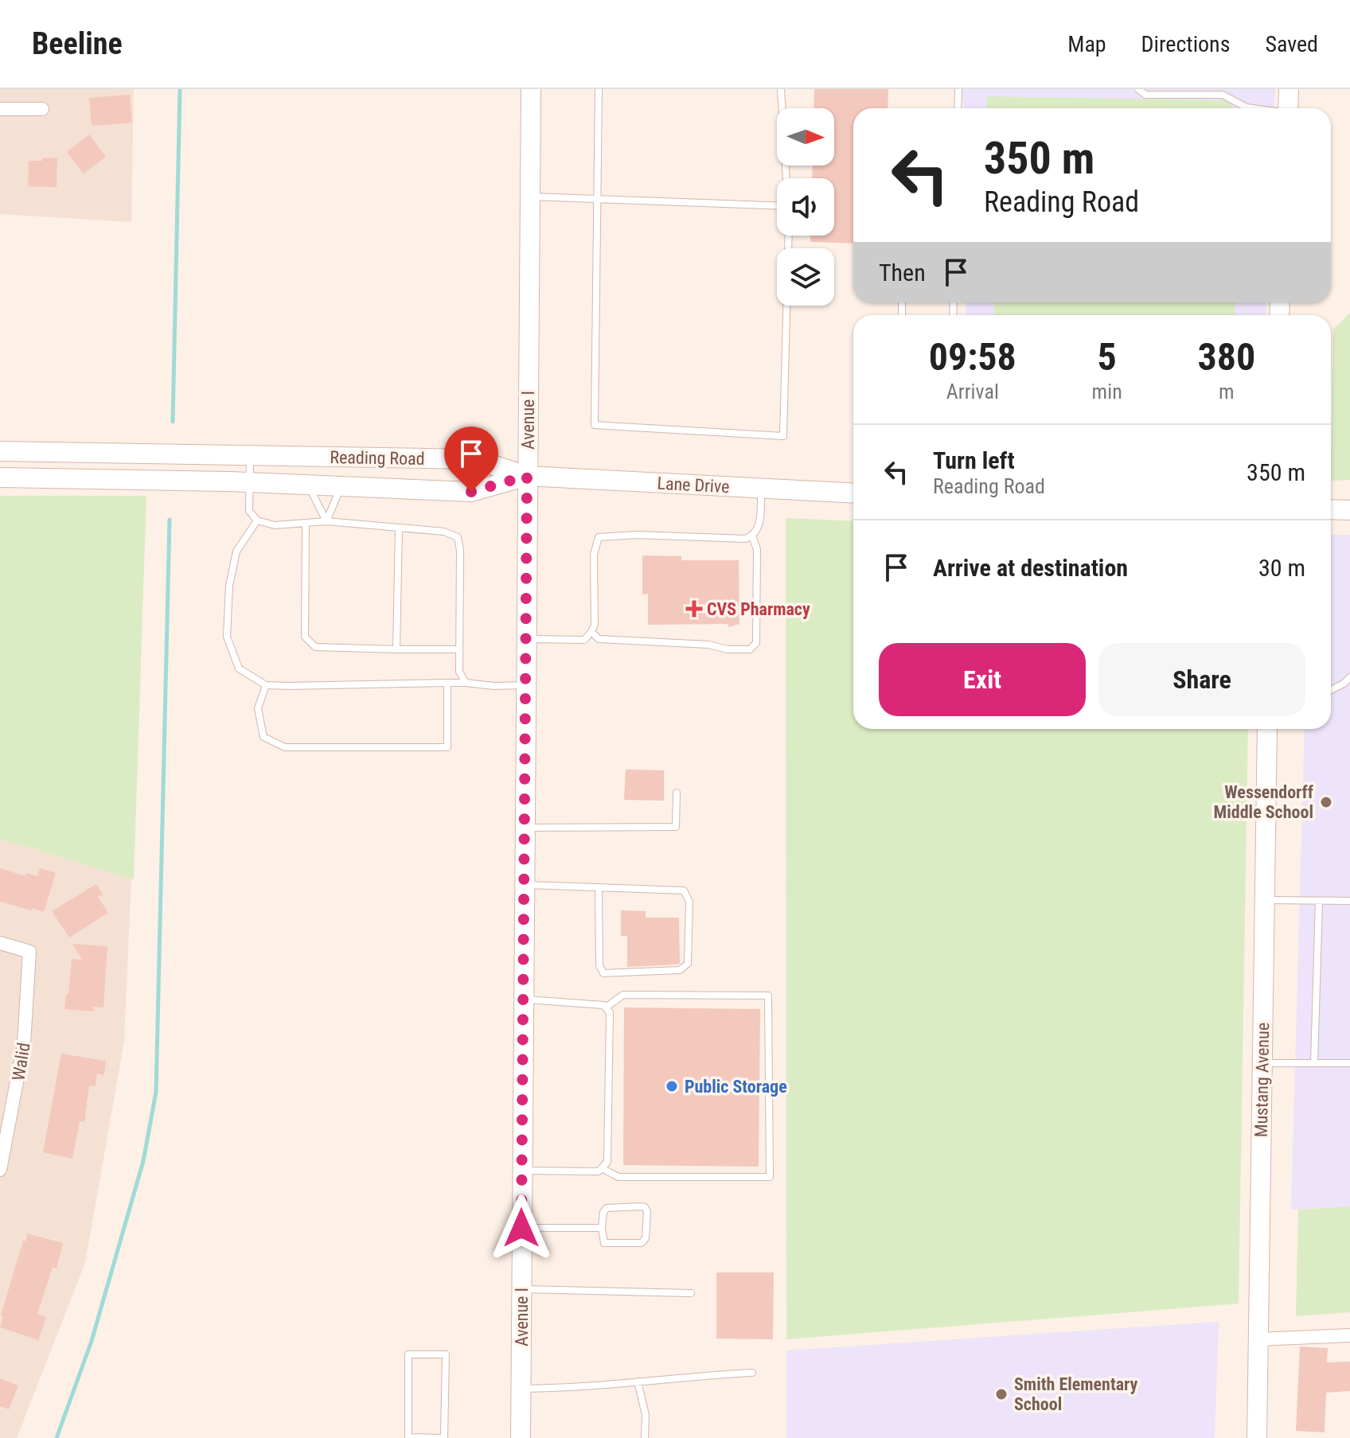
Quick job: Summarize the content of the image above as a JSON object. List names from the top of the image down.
{
  "streets": {
    "main road": [
      "Avenue I",
      "Reading Road",
      "Lane Drive",
      "Mustang Avenue"
    ],
    "street": ["Walid"]
  },
  "crossings": [
    ["Avenue I", "Reading Road"],
    ["Avenue I", "Lane Drive"],
    ["Reading Road", "Lane Drive"]
  ],
  "places": {
    "health": ["CVS Pharmacy"],
    "other": ["Wessendorff Middle School", "Public Storage", "Smith Elementary School"]
  },
  "north": "right",
  "page": {
    "header": "Beeline",
    "nav": ["Map", "Directions", "Saved"],
    "turn": ["350 m", "Reading Road"],
    "then": "Then",
    "eta": [
      "09:58",
      "Arrival",
      "5",
      "min",
      "380",
      "m"
    ],
    "list": [
      {
        "name": "Turn left",
        "note": "Reading Road",
        "value": "350 m"
      },
      {
        "name": "Arrive at destination",
        "value": "30 m"
      }
    ],
    "buttons": ["Exit", "Share"]
  }
}
